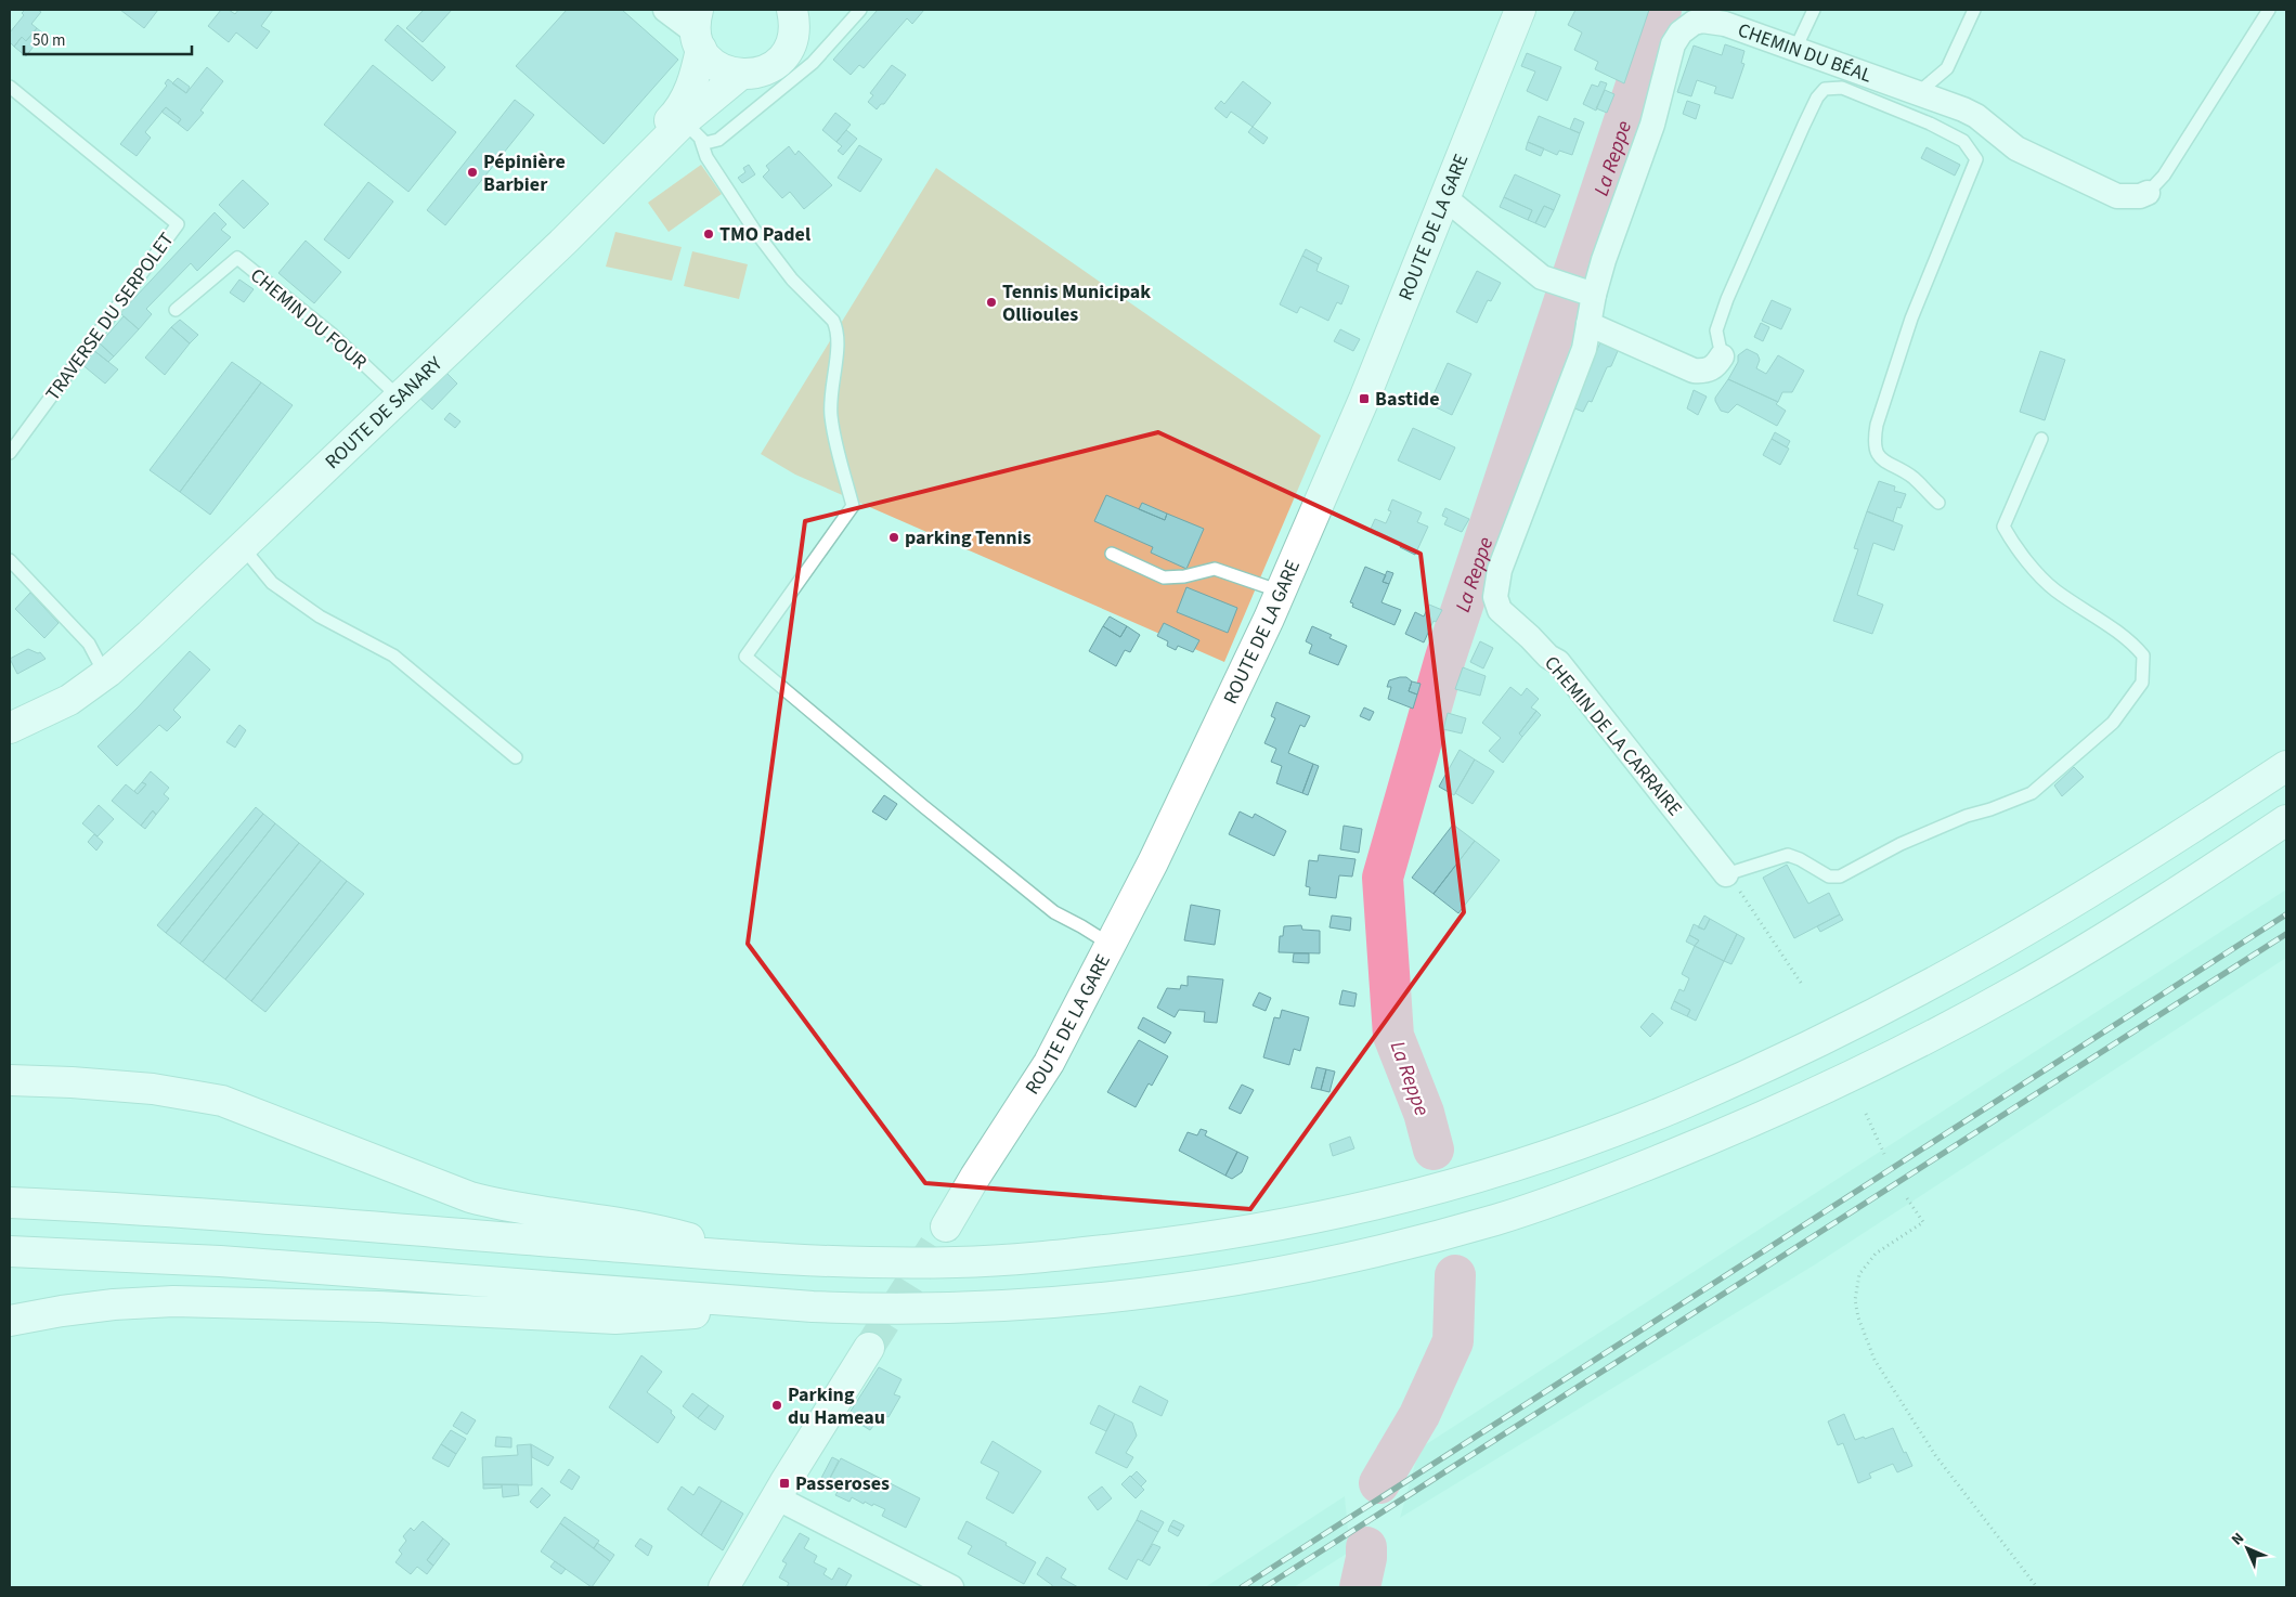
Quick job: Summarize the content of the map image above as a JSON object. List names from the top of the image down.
{
  "streets": {
    "main road": ["ROUTE DE LA GARE", "ROUTE DE SANARY"],
    "street": ["CHEMIN DU BÉAL", "CHEMIN DE LA CARRAIRE"],
    "lane": ["TRAVERSE DU SERPOLET", "CHEMIN DU FOUR"]
  },
  "crossings": [
    ["CHEMIN DU BÉAL", "CHEMIN DE LA CARRAIRE"],
    ["CHEMIN DU FOUR", "ROUTE DE SANARY"]
  ],
  "water": ["La Reppe"],
  "places": {
    "other": [
      "Pépinière Barbier",
      "TMO Padel",
      "Tennis Municipak Ollioules",
      "parking Tennis",
      "Parking du Hameau"
    ],
    "transit": ["Bastide", "Passeroses"]
  },
  "scale_bar": "50 m",
  "north": "top left"
}
